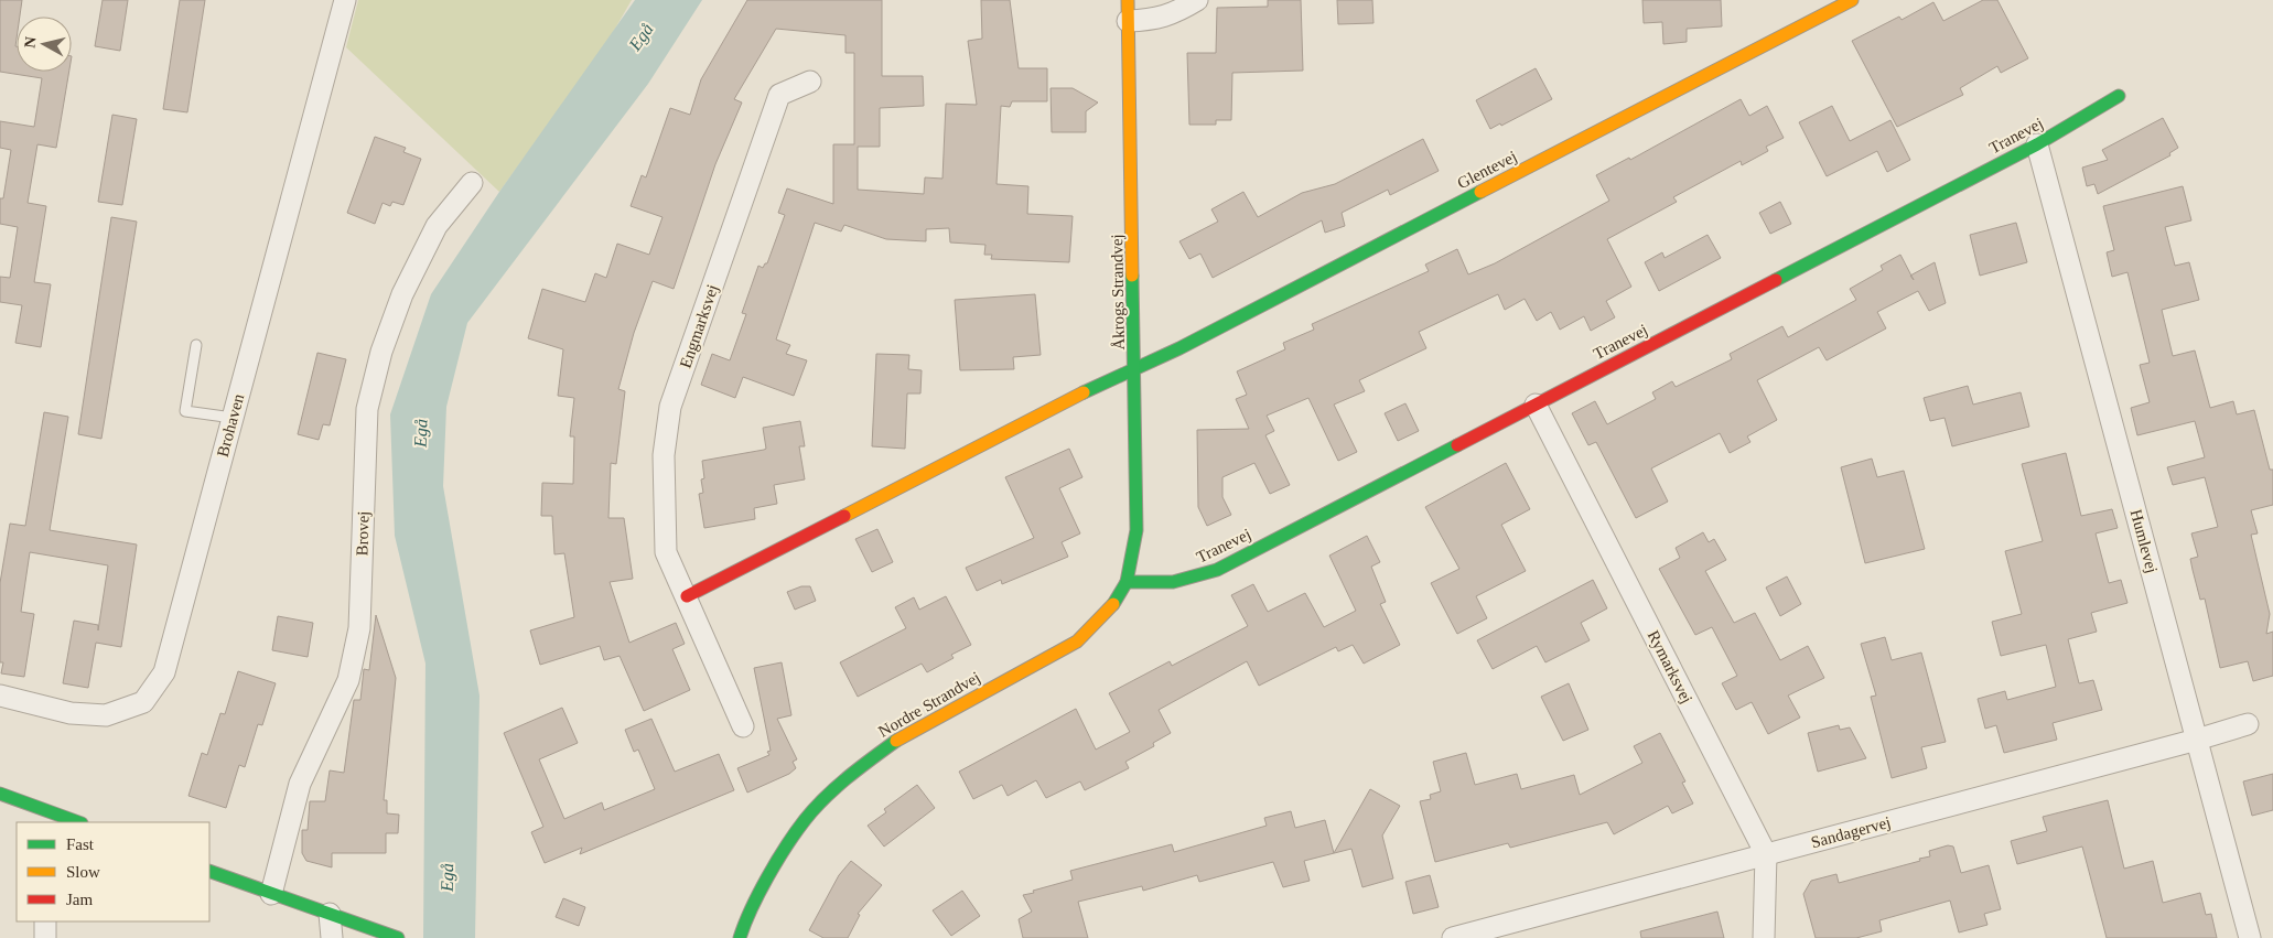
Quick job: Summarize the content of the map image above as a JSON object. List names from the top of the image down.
{
  "streets": {
    "street": [
      "Tranevej",
      "Glentevej",
      "Åkrogs Strandvej",
      "Engmarksvej",
      "Brohaven",
      "Brovej",
      "Humlevej",
      "Rymarksvej",
      "Nordre Strandvej",
      "Sandagervej"
    ]
  },
  "crossings": [
    ["Tranevej", "Åkrogs Strandvej"],
    ["Tranevej", "Humlevej"],
    ["Tranevej", "Rymarksvej"],
    ["Tranevej", "Nordre Strandvej"],
    ["Glentevej", "Åkrogs Strandvej"],
    ["Åkrogs Strandvej", "Nordre Strandvej"],
    ["Humlevej", "Sandagervej"],
    ["Rymarksvej", "Sandagervej"]
  ],
  "water": ["Egå"],
  "legend": ["Fast", "Slow", "Jam"],
  "north": "left"
}
